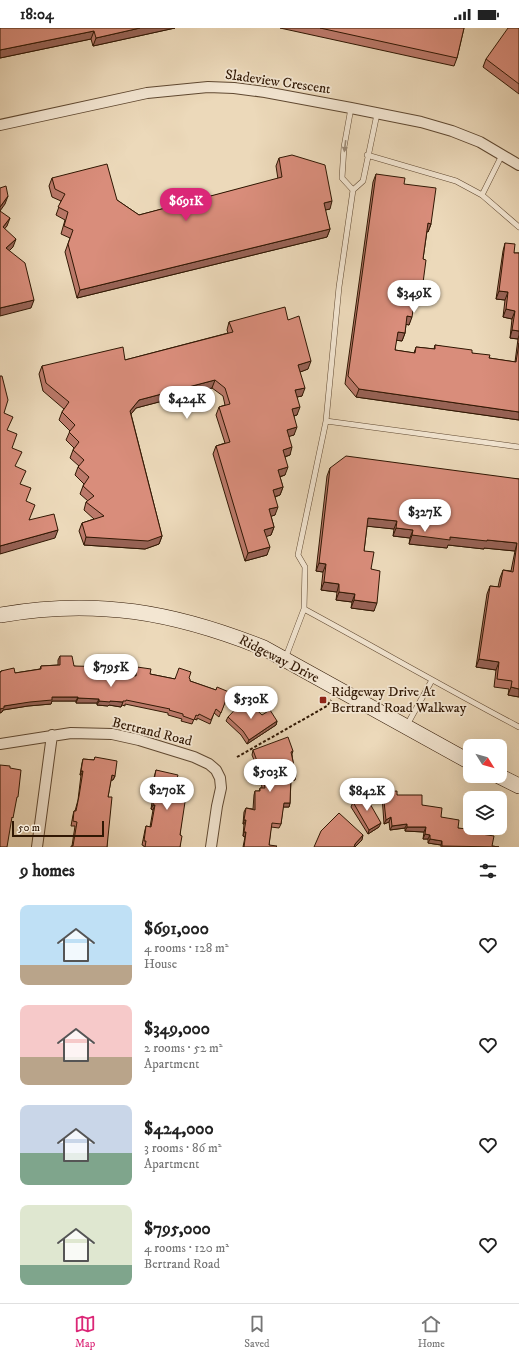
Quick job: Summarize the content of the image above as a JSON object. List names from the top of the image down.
{
  "streets": {
    "street": ["Sladeview Crescent", "Ridgeway Drive", "Bertrand Road"]
  },
  "places": {
    "transit": ["Ridgeway Drive At Bertrand Road Walkway"]
  },
  "scale_bar": "50 m",
  "north": "bottom right",
  "page": {
    "status": "18:04",
    "price": [
      "$691K",
      "$349K",
      "$424K",
      "$327K",
      "$795K",
      "$530K",
      "$503K",
      "$270K",
      "$842K"
    ],
    "scale": "50 m",
    "heading": "9 homes",
    "list": [
      {
        "name": "$691,000",
        "note": "4 rooms · 128 m² · House"
      },
      {
        "name": "$349,000",
        "note": "2 rooms · 52 m² · Apartment"
      },
      {
        "name": "$424,000",
        "note": "3 rooms · 86 m² · Apartment"
      },
      {
        "name": "$795,000",
        "note": "4 rooms · 120 m² · Bertrand Road"
      }
    ],
    "tabs": ["Map", "Saved", "Home"]
  }
}
